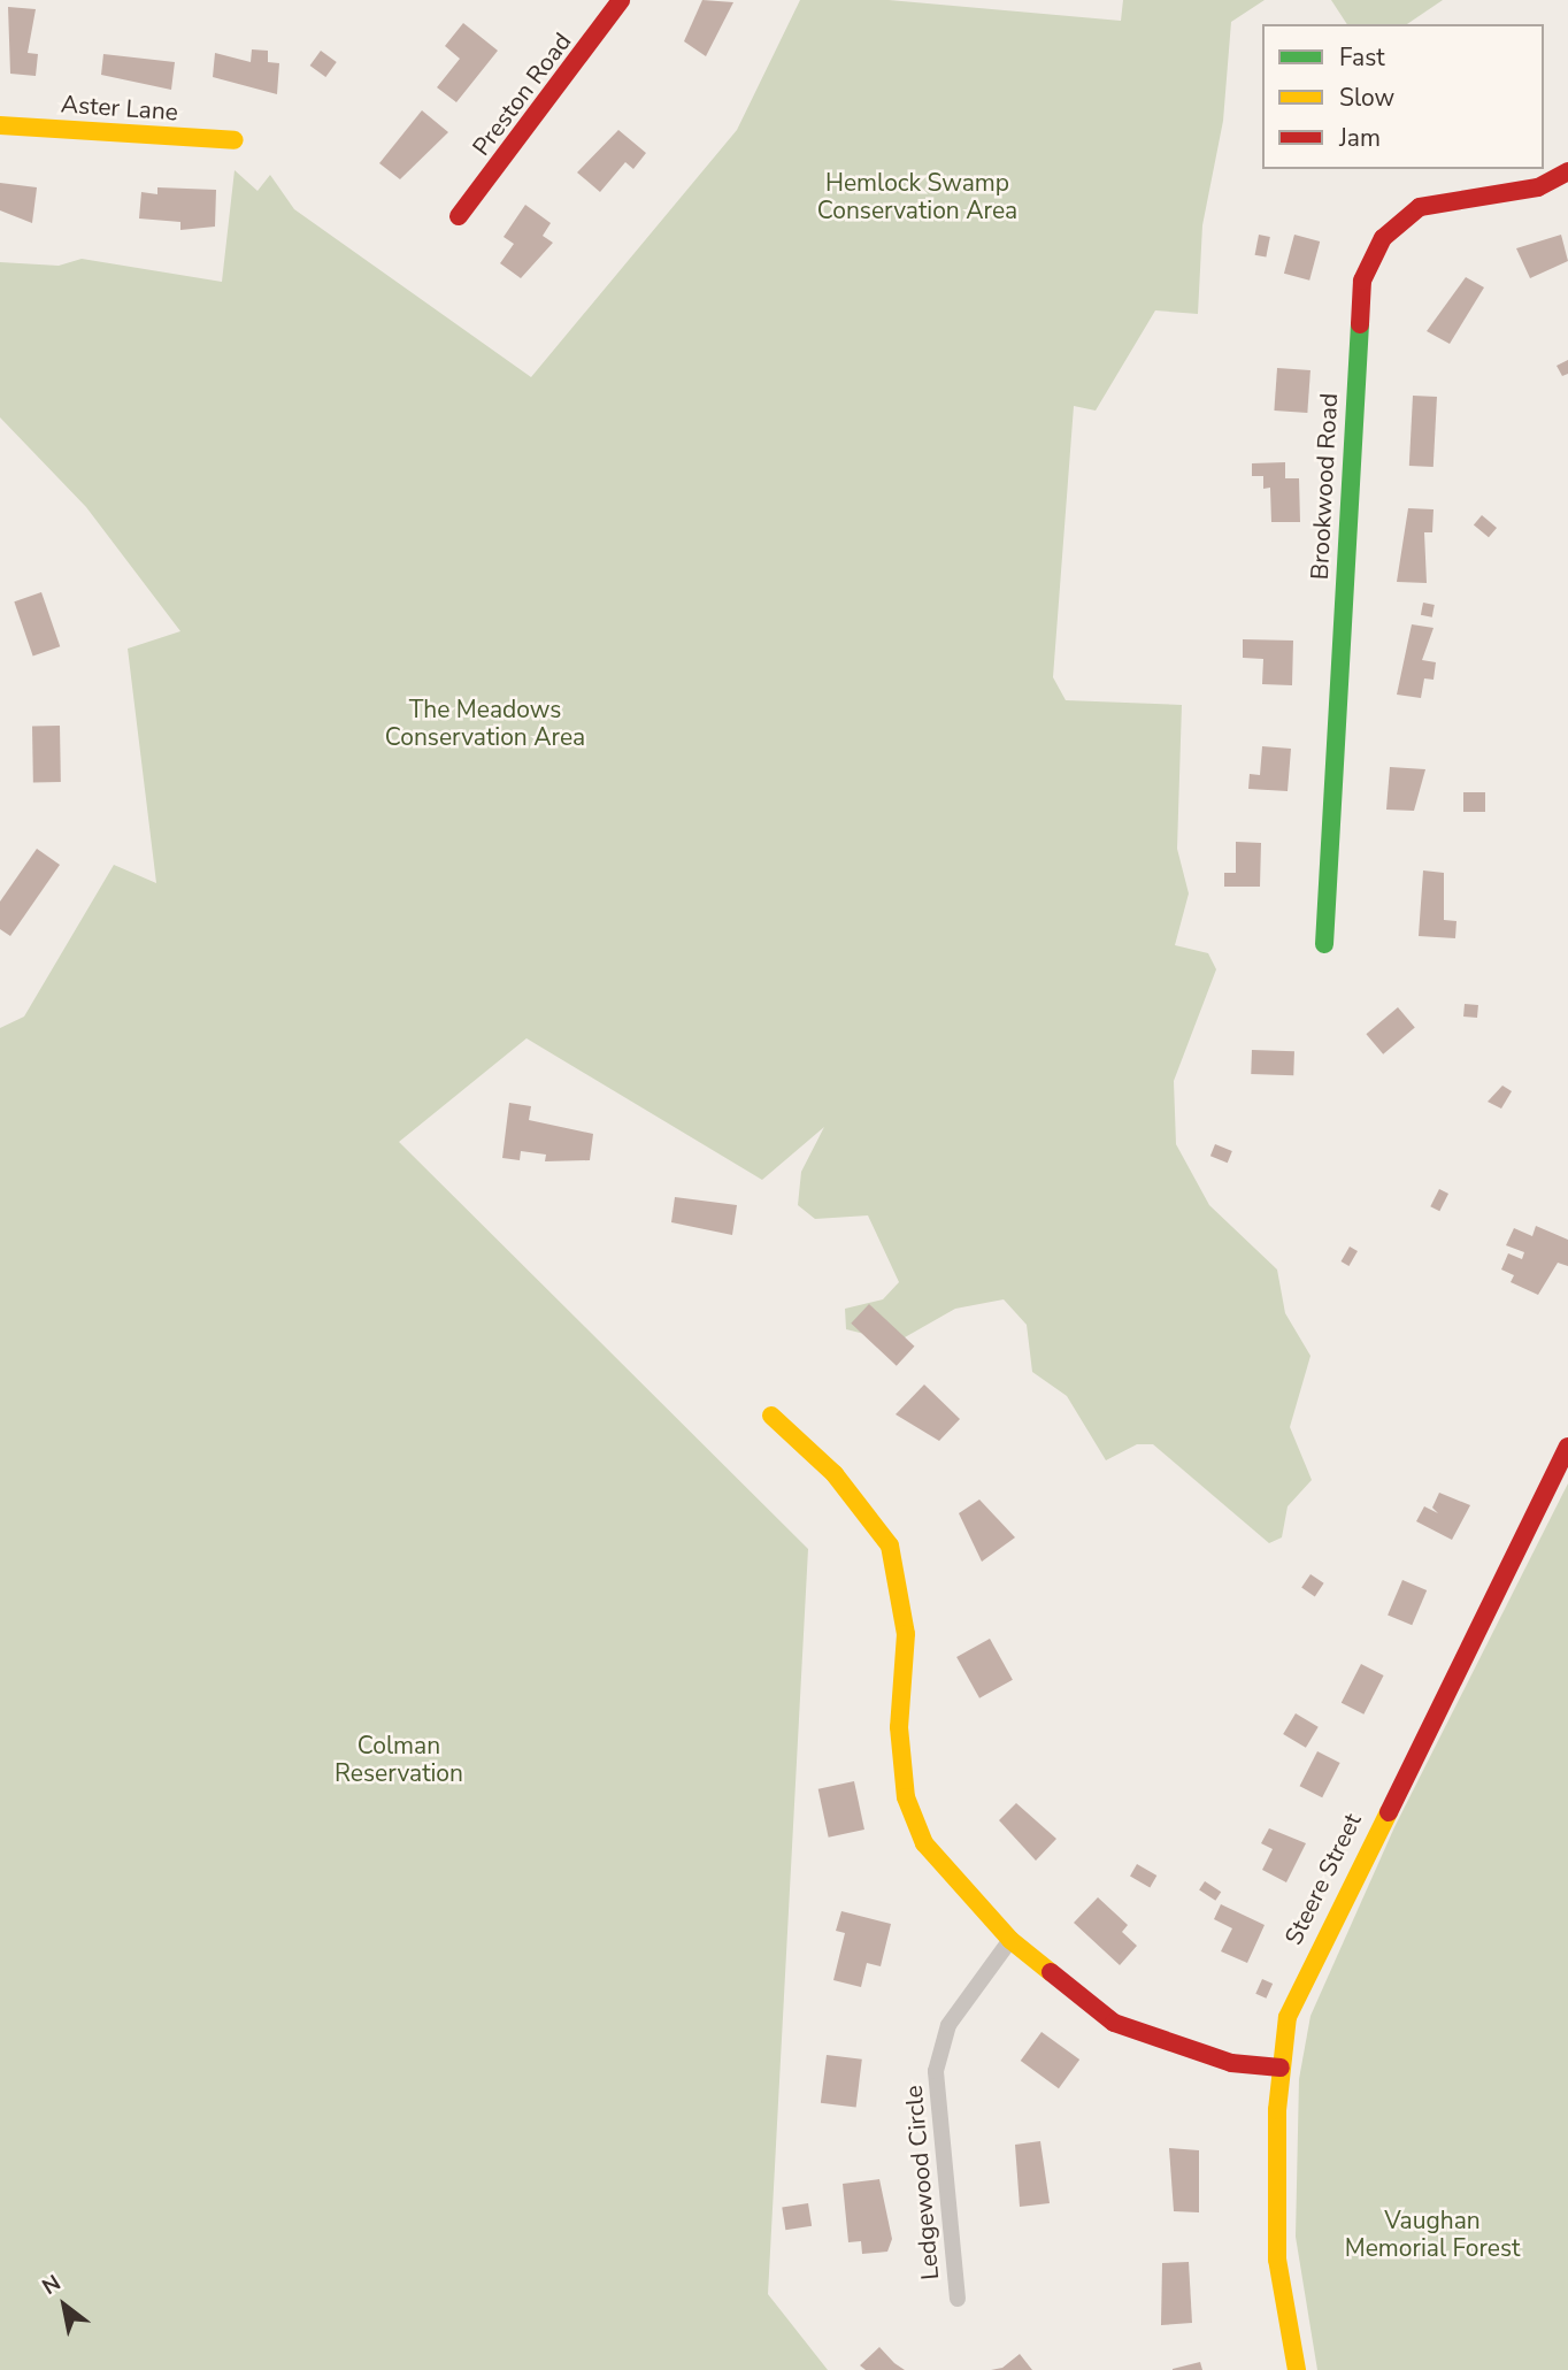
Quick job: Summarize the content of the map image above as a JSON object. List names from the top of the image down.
{
  "streets": {
    "street": [
      "Preston Road",
      "Aster Lane",
      "Brookwood Road",
      "Steere Street",
      "Ledgewood Circle"
    ]
  },
  "parks": [
    "Hemlock Swamp Conservation Area",
    "The Meadows Conservation Area",
    "Colman Reservation",
    "Vaughan Memorial Forest"
  ],
  "legend": ["Fast", "Slow", "Jam"],
  "north": "top left"
}
